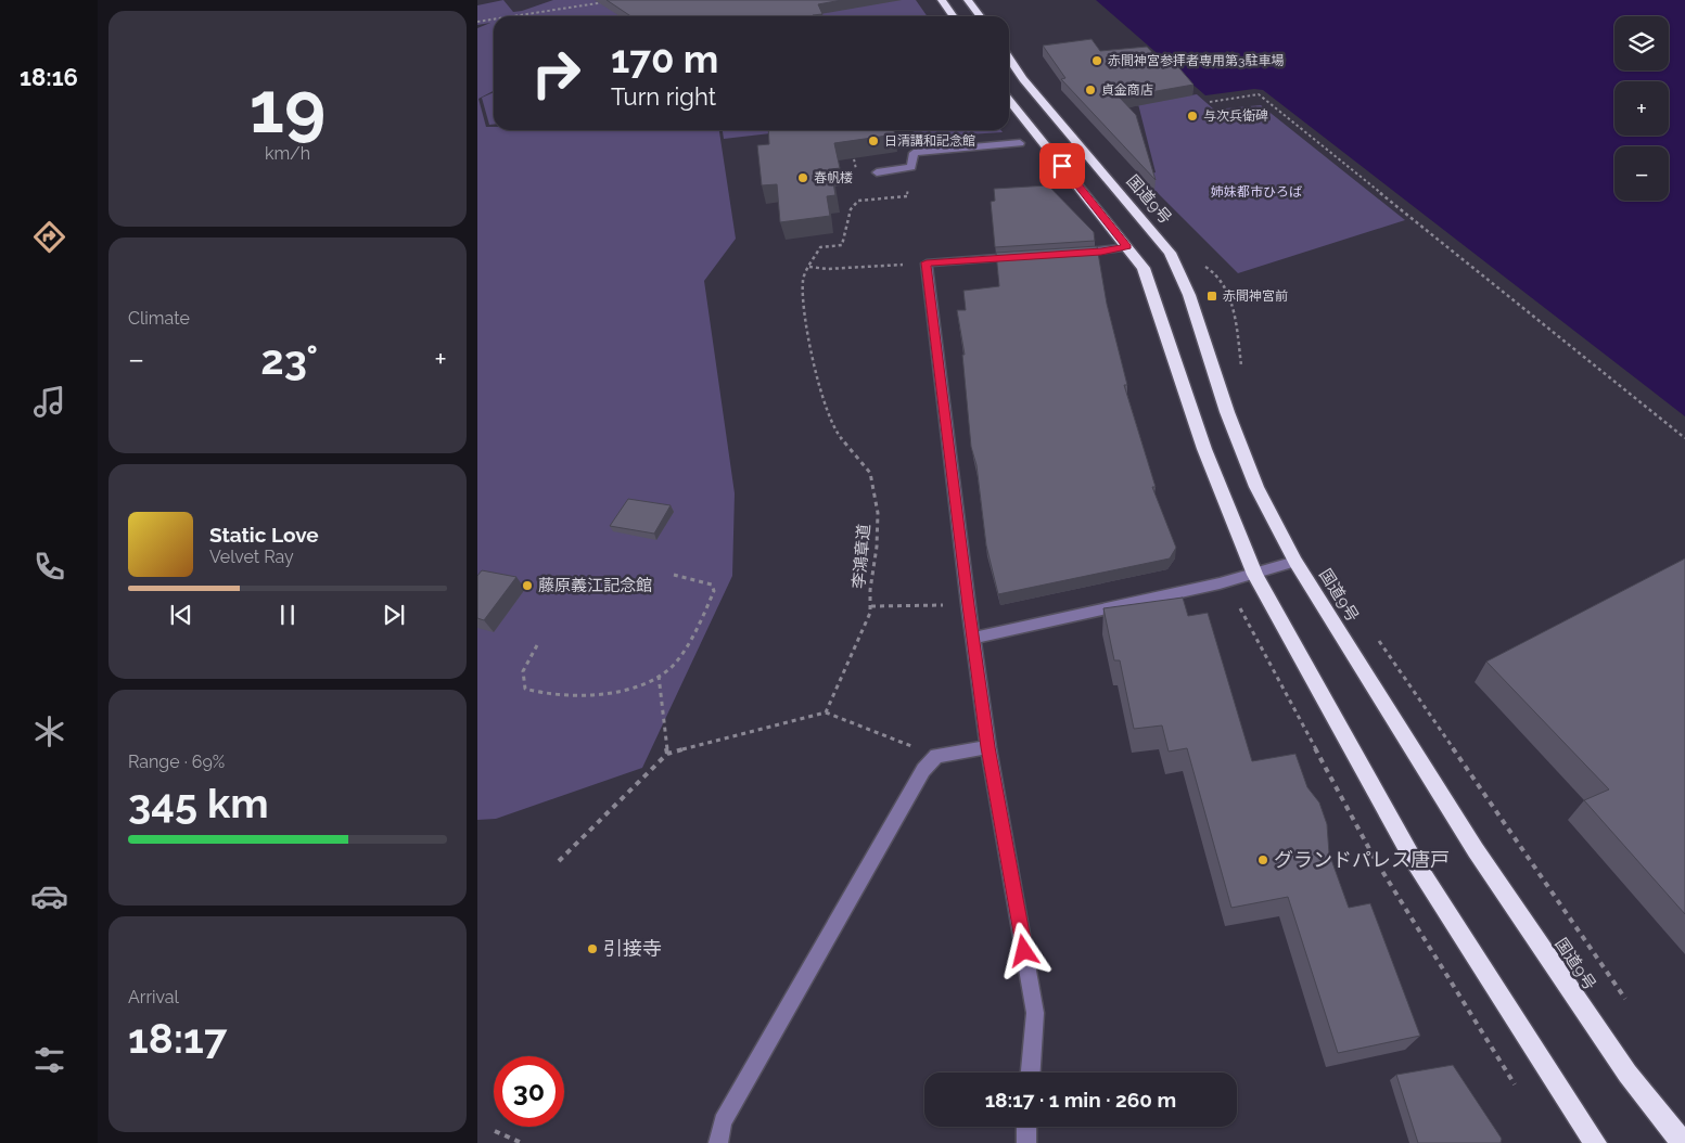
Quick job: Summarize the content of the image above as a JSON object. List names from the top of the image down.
{
  "streets": {
    "highway": ["国道9号"],
    "path": ["李鴻章道"]
  },
  "parks": ["姉妹都市ひろば"],
  "places": {
    "other": [
      "赤間神宮参拝者専用第3駐車場",
      "貞金商店",
      "与次兵衛碑",
      "日清講和記念館",
      "春帆楼",
      "藤原義江記念館",
      "グランドパレス唐戸",
      "引接寺"
    ],
    "transit": ["赤間神宮前"]
  },
  "page": {
    "tabs": "18:16",
    "tile": [
      ["19", "km/h"],
      "Climate",
      ["Range · 69%", "345 km"],
      ["Arrival", "18:17"]
    ],
    "map_buttons": ["+", "−"],
    "turn": ["170 m", "Turn right"],
    "heat": ["−", "23°", "+"],
    "song": ["Static Love", "Velvet Ray"],
    "limit": "30",
    "trip": "18:17 · 1 min · 260 m"
  }
}
